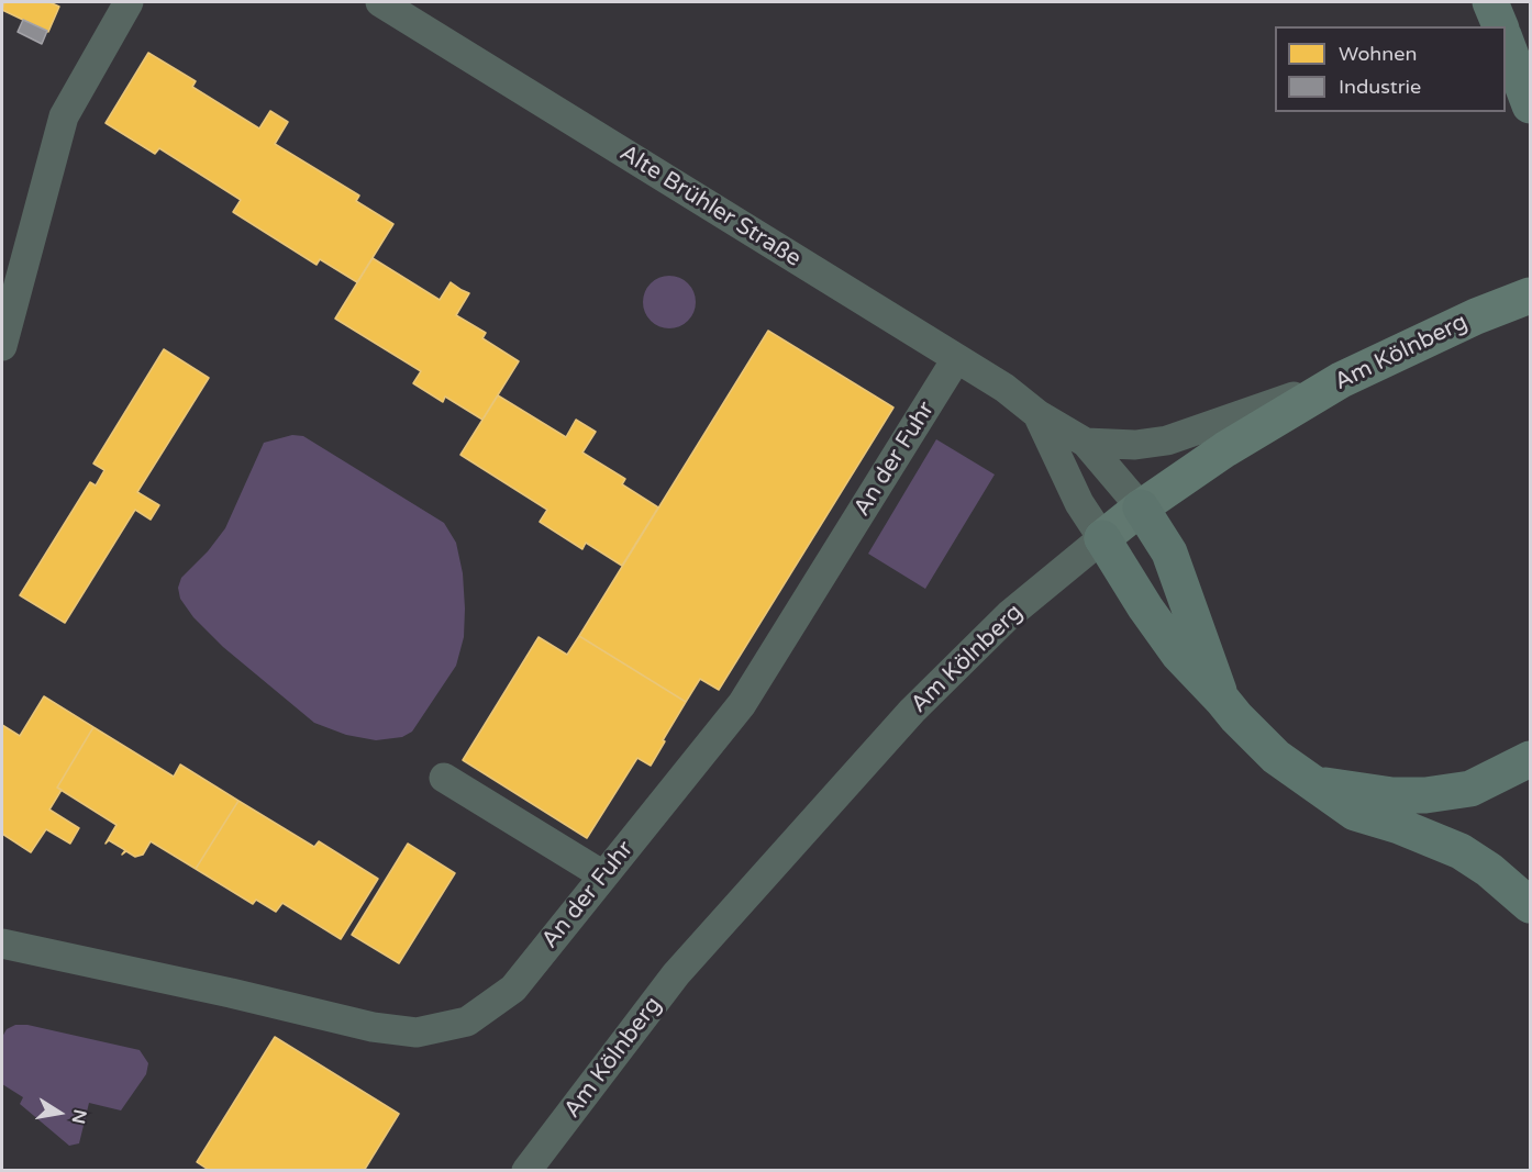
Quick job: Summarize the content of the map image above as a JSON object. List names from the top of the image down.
{
  "streets": {
    "main road": ["Am Kölnberg"],
    "street": ["Alte Brühler Straße", "An der Fuhr"]
  },
  "crossings": [
    ["Alte Brühler Straße", "Am Kölnberg"],
    ["Alte Brühler Straße", "An der Fuhr"]
  ],
  "legend": ["Wohnen", "Industrie"],
  "north": "right"
}
